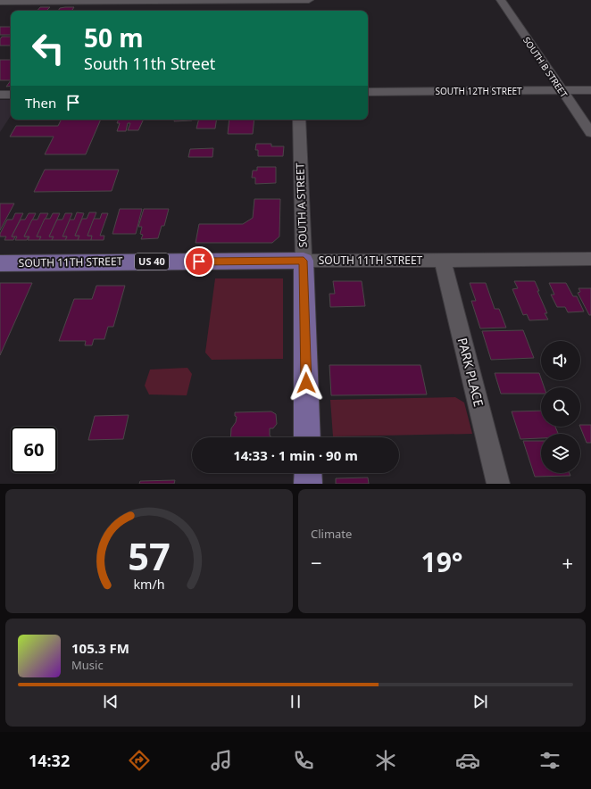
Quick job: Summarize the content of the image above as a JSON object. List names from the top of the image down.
{
  "streets": {
    "main road": ["SOUTH A STREET", "SOUTH 11TH STREET", "US 40"],
    "street": ["SOUTH B STREET", "SOUTH 12TH STREET", "PARK PLACE"]
  },
  "crossings": [
    ["SOUTH B STREET", "SOUTH 12TH STREET"],
    ["SOUTH A STREET", "SOUTH 11TH STREET"],
    ["SOUTH 11TH STREET", "PARK PLACE"]
  ],
  "page": {
    "turn": ["50 m", "South 11th Street"],
    "then": "Then",
    "limit": "60",
    "trip": "14:33 · 1 min · 90 m",
    "tile": "Climate",
    "heat": ["−", "19°", "+"],
    "song": ["105.3 FM", "Music"],
    "tabs": "14:32",
    "gauge": ["57", "km/h"]
  }
}
